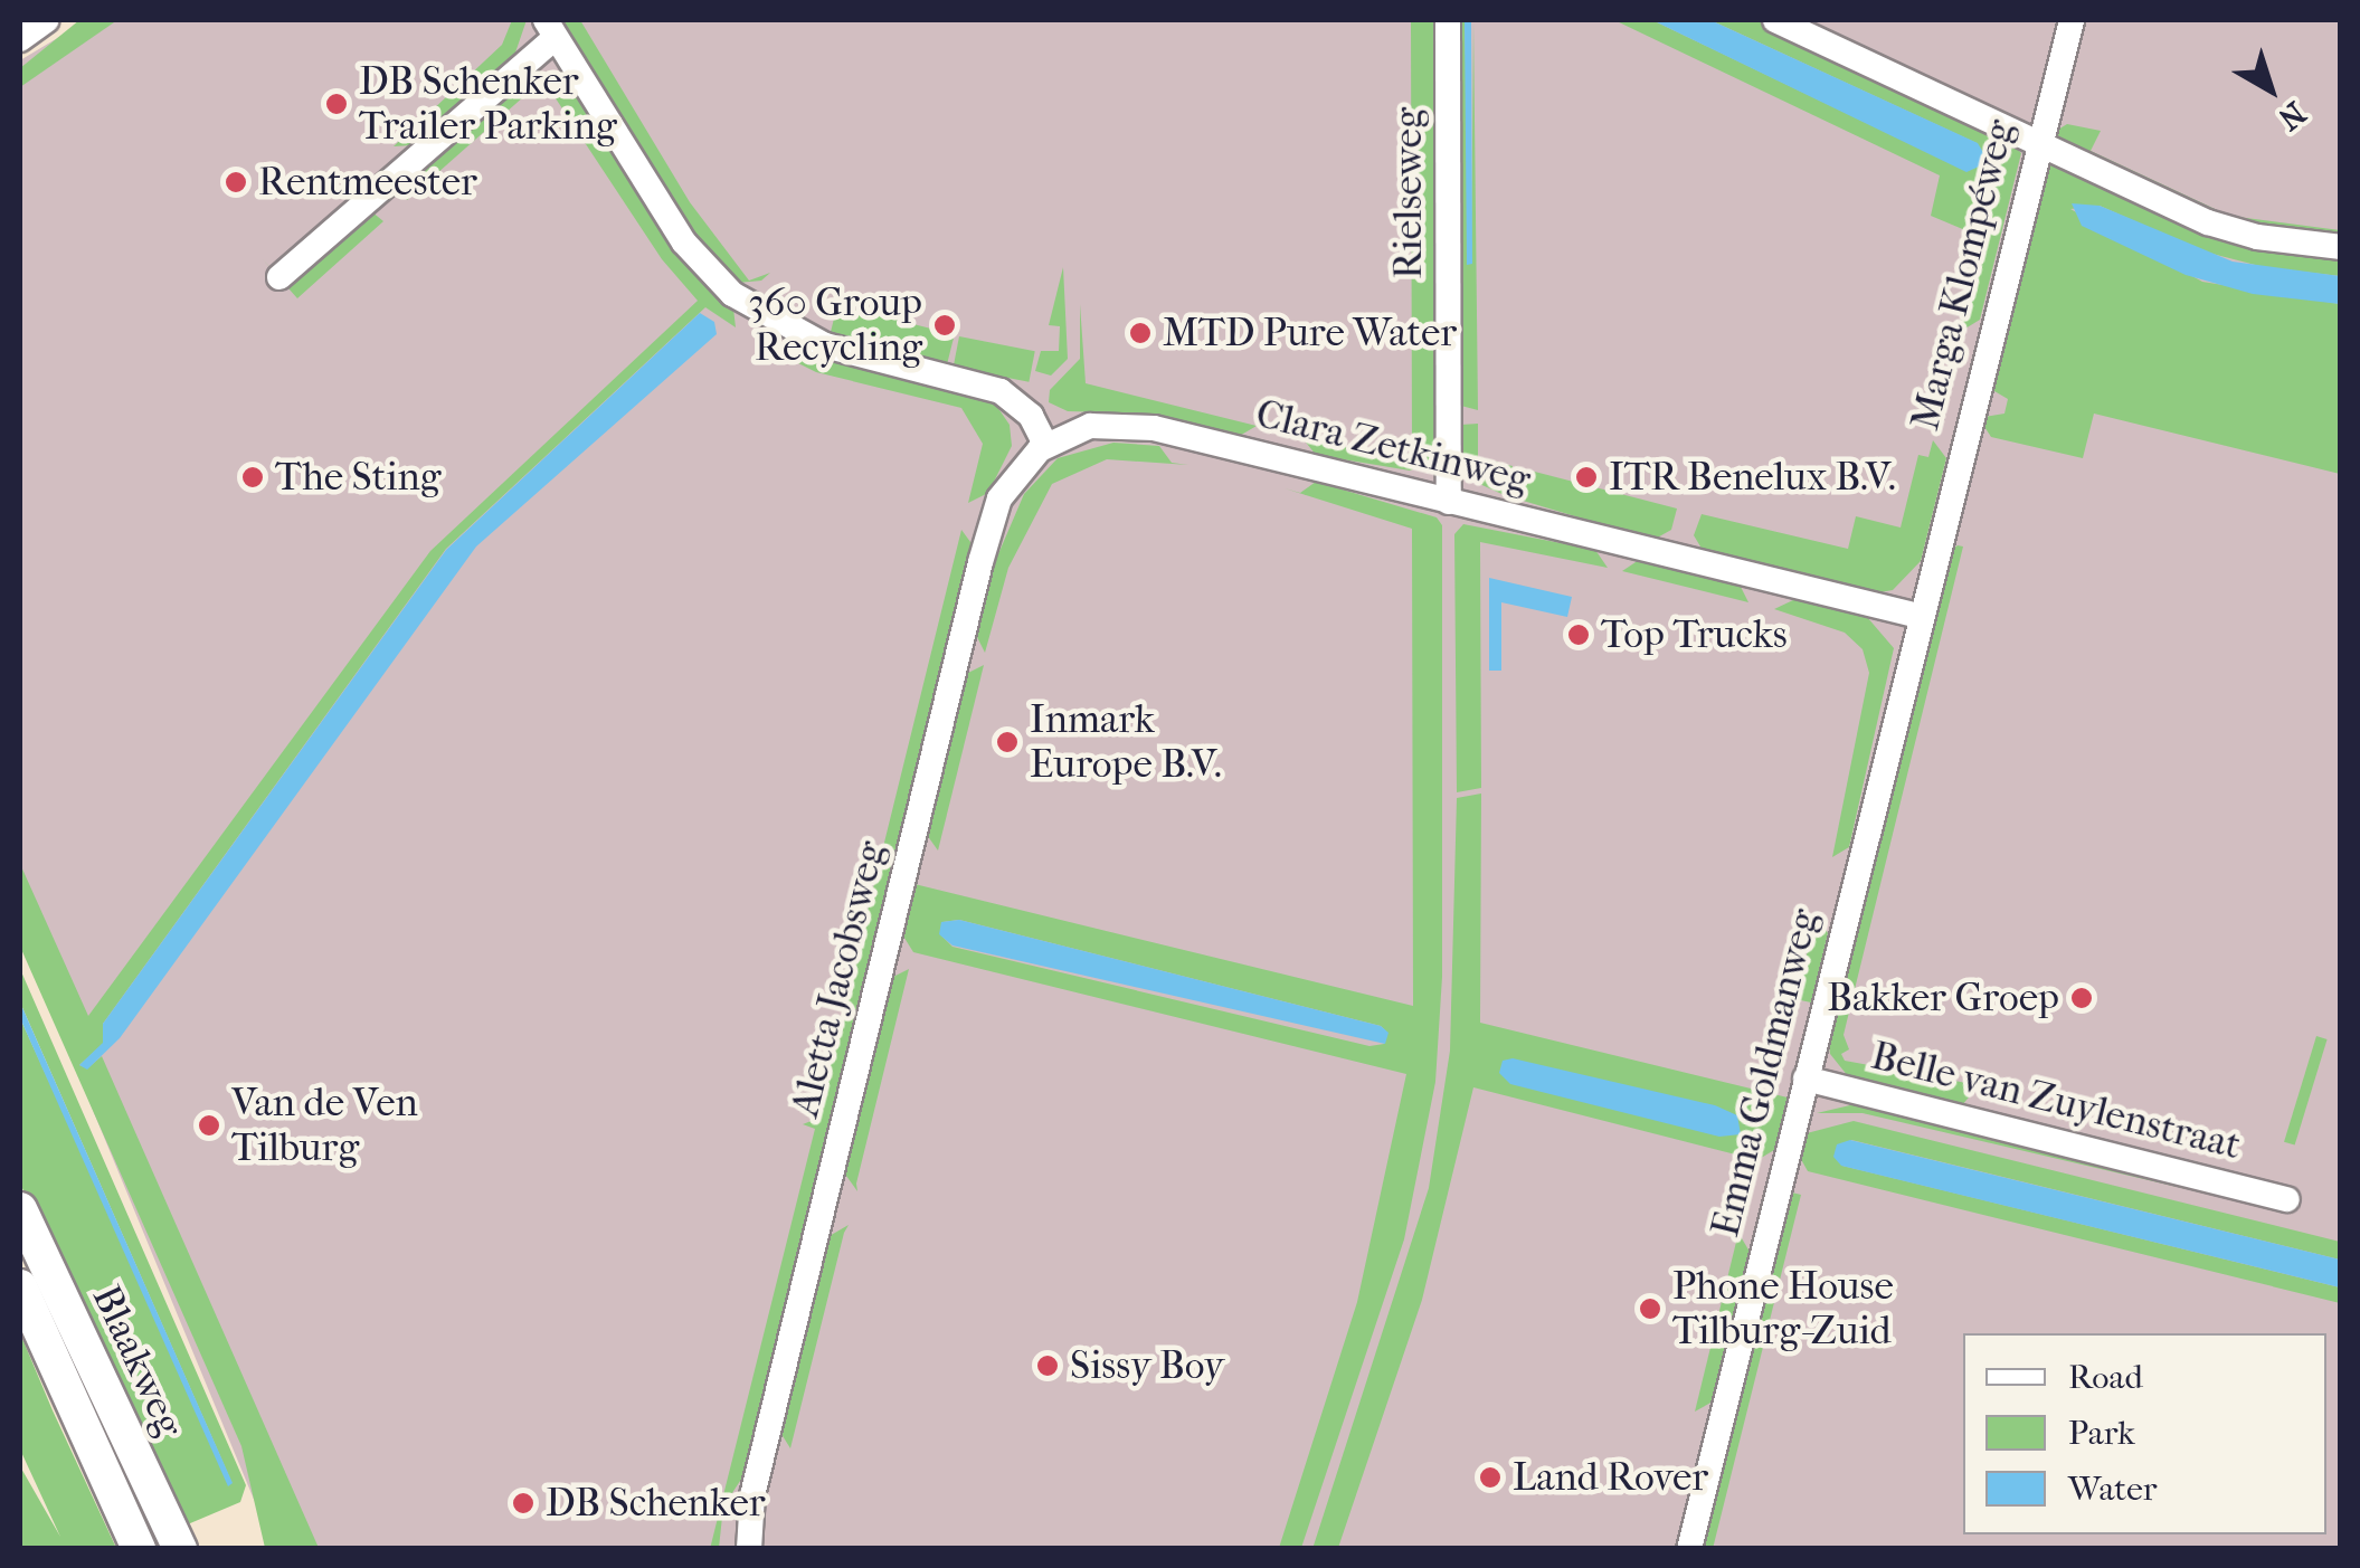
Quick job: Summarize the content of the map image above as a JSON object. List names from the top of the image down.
{
  "streets": {
    "main road": ["Blaakweg"],
    "street": [
      "Rielseweg",
      "Marga Klompéweg",
      "Clara Zetkinweg",
      "Aletta Jacobsweg",
      "Emma Goldmanweg",
      "Belle van Zuylenstraat"
    ]
  },
  "crossings": [
    ["Rielseweg", "Clara Zetkinweg"],
    ["Marga Klompéweg", "Clara Zetkinweg"],
    ["Marga Klompéweg", "Emma Goldmanweg"],
    ["Clara Zetkinweg", "Aletta Jacobsweg"],
    ["Clara Zetkinweg", "Emma Goldmanweg"],
    ["Emma Goldmanweg", "Belle van Zuylenstraat"]
  ],
  "places": [
    "DB Schenker Trailer Parking",
    "Rentmeester",
    "360 Group Recycling",
    "MTD Pure Water",
    "The Sting",
    "ITR Benelux B.V.",
    "Top Trucks",
    "Inmark Europe B.V.",
    "Bakker Groep",
    "Van de Ven Tilburg",
    "Phone House Tilburg-Zuid",
    "Sissy Boy",
    "Land Rover",
    "DB Schenker"
  ],
  "legend": ["Road", "Park", "Water"],
  "north": "bottom right"
}
